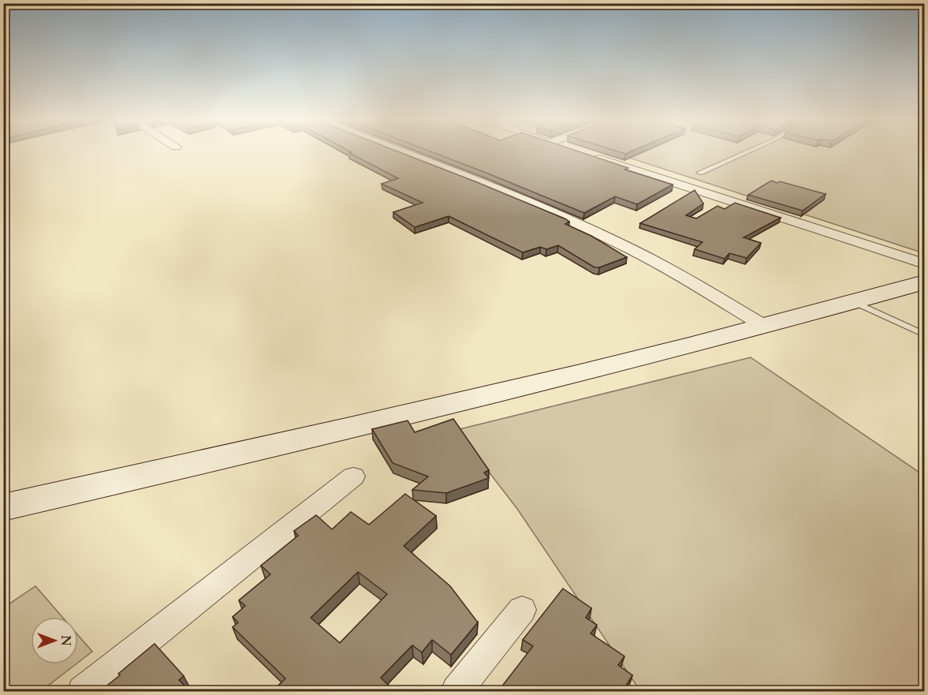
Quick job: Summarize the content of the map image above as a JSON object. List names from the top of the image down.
{
  "north": "right"
}
